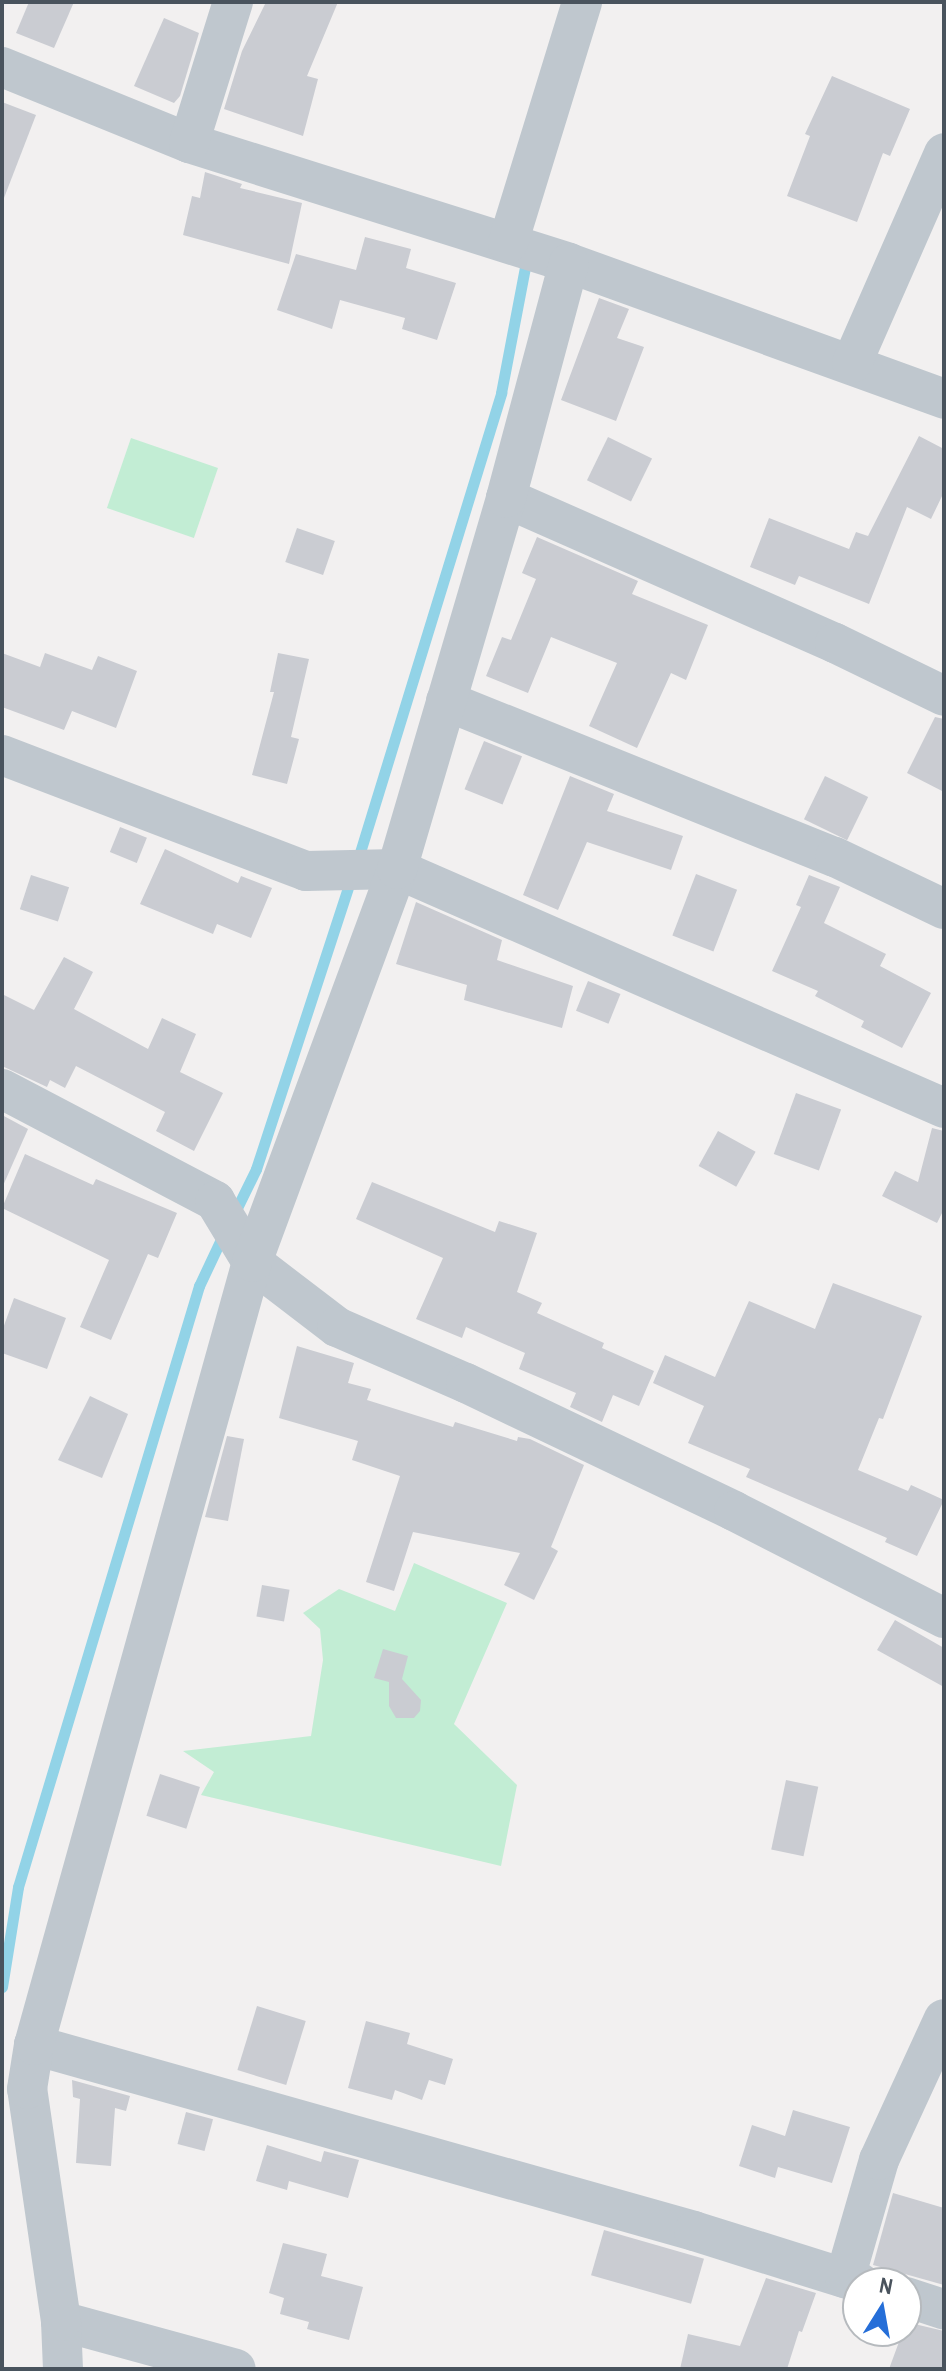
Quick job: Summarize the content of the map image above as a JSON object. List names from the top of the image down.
{
  "north": "top"
}
